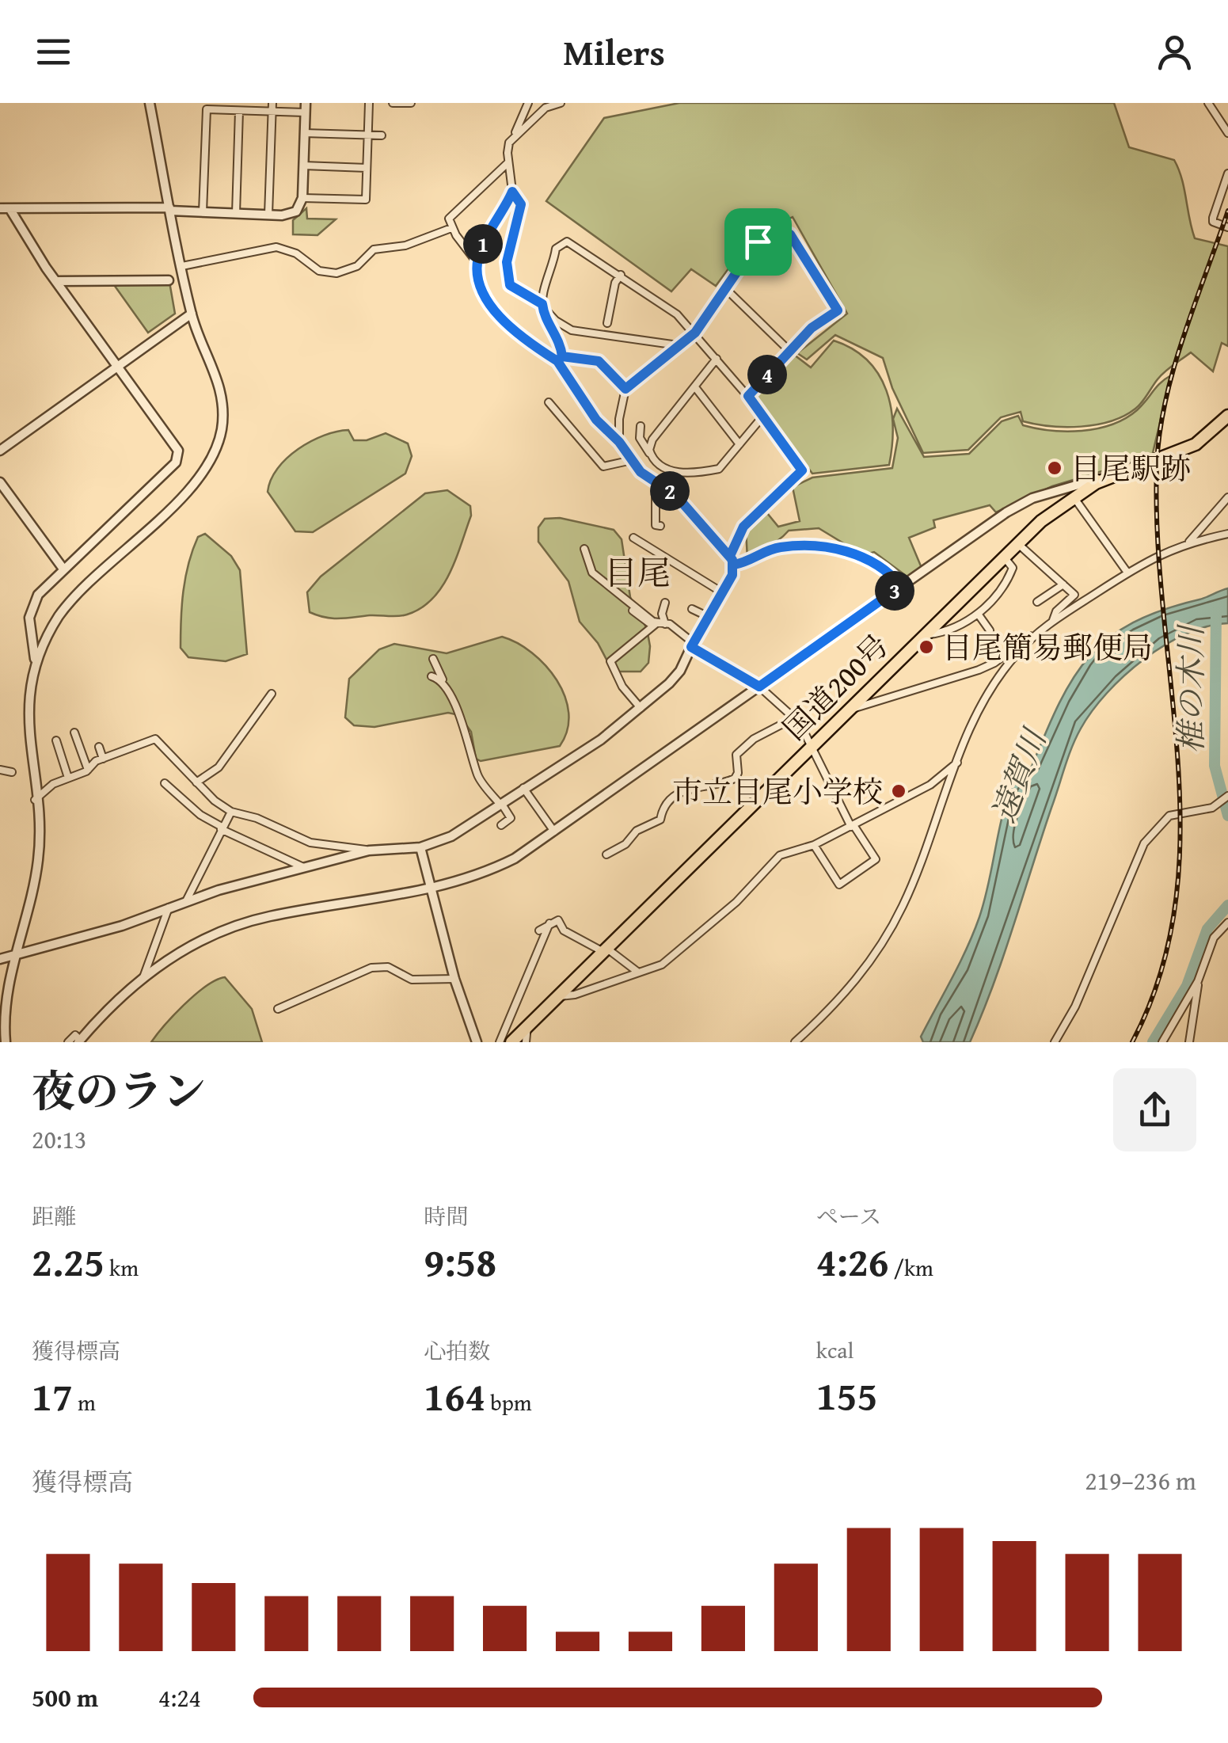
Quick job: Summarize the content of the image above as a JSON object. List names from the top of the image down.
{
  "streets": {
    "highway": ["国道200号"]
  },
  "districts": ["目尾"],
  "water": ["椎の木川", "遠賀川"],
  "places": ["目尾駅跡", "目尾簡易郵便局", "市立目尾小学校"],
  "page": {
    "header": "Milers",
    "pins": [
      "1",
      "4",
      "2",
      "3"
    ],
    "heading": ["夜のラン", "20:13"],
    "stats": [
      ["距離", "2.25 km"],
      ["時間", "9:58"],
      ["ペース", "4:26 /km"],
      ["獲得標高", "17 m"],
      ["心拍数", "164 bpm"],
      ["kcal", "155"]
    ],
    "chart": ["獲得標高", "219–236 m"],
    "list": [
      {
        "name": "500 m",
        "note": "4:24"
      }
    ]
  }
}
